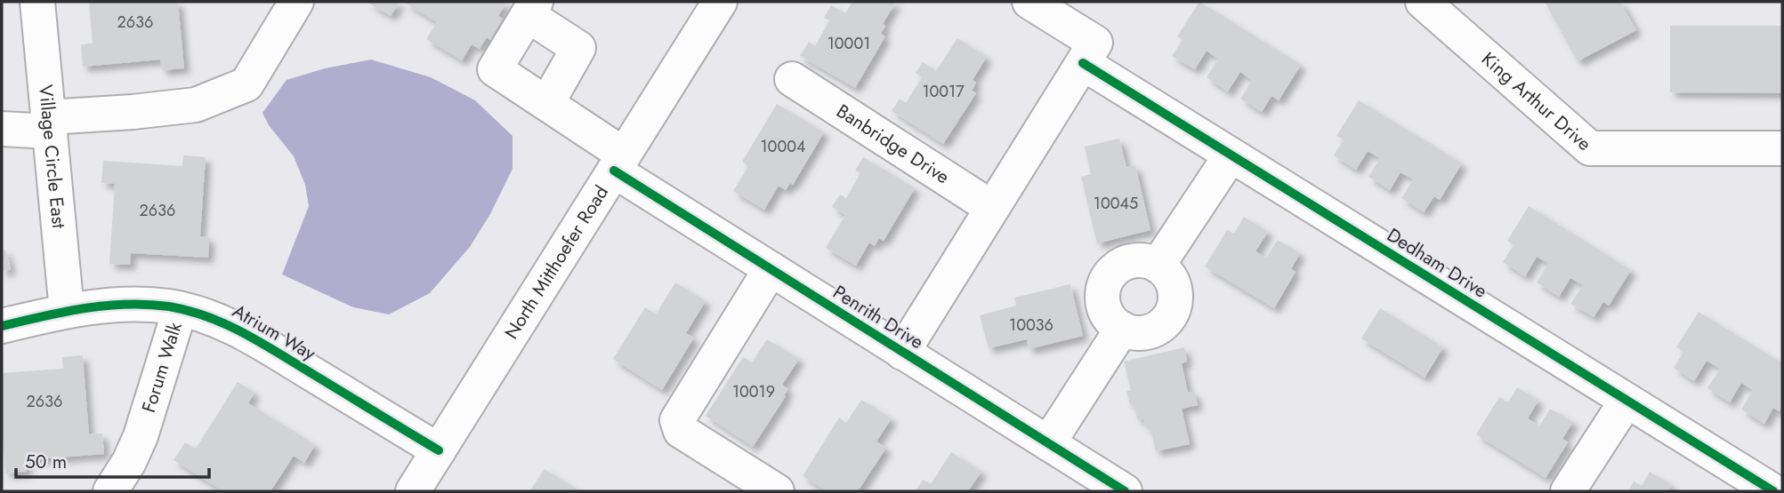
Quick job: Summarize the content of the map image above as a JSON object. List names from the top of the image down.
{
  "streets": {
    "street": [
      "King Arthur Drive",
      "Banbridge Drive",
      "Village Circle East",
      "North Mitthoefer Road",
      "Dedham Drive",
      "Penrith Drive",
      "Atrium Way",
      "Forum Walk"
    ]
  },
  "crossings": [
    ["Village Circle East", "Atrium Way"],
    ["North Mitthoefer Road", "Penrith Drive"],
    ["North Mitthoefer Road", "Atrium Way"],
    ["Atrium Way", "Forum Walk"]
  ],
  "house_numbers": [
    "2636",
    "10001",
    "10017",
    "10004",
    "10045",
    "2636",
    "10036",
    "10019",
    "2636"
  ],
  "scale_bar": "50 m"
}
